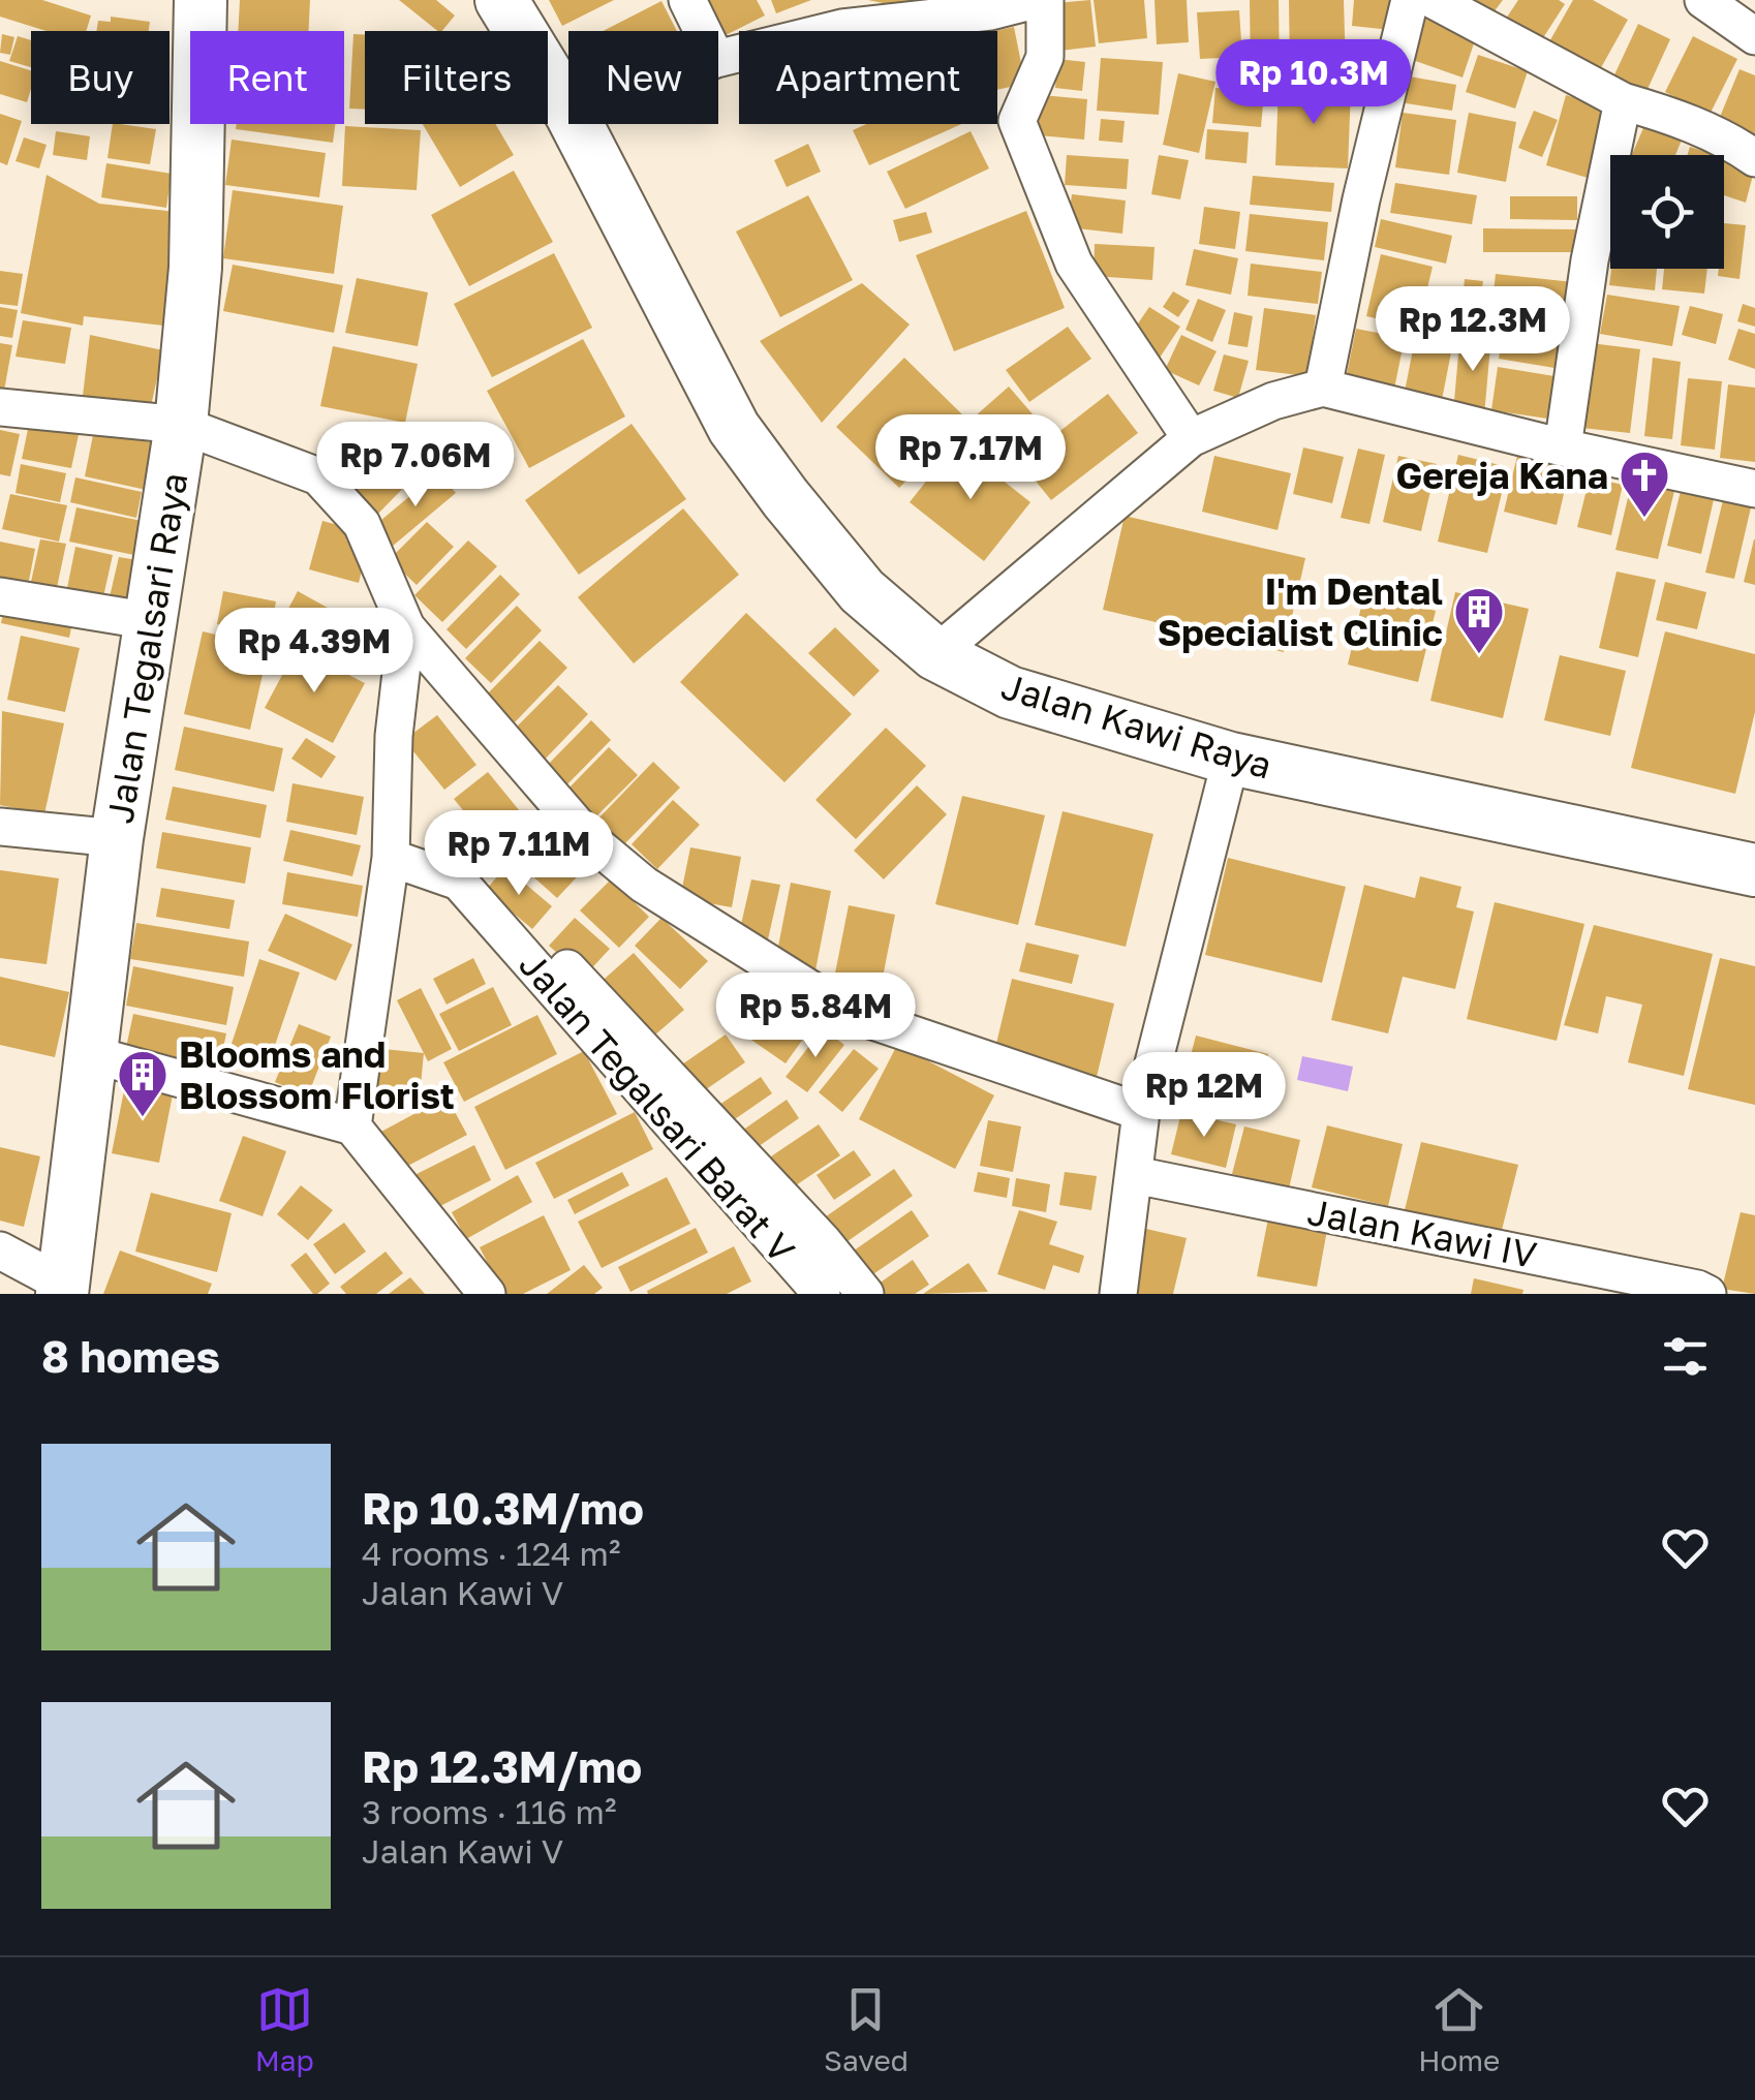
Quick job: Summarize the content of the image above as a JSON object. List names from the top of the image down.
{
  "streets": {
    "main road": ["Jalan Tegalsari Raya", "Jalan Kawi Raya"],
    "street": ["Jalan Tegalsari Barat V", "Jalan Kawi IV"]
  },
  "places": {
    "church": ["Gereja Kana"],
    "building": ["I'm Dental Specialist Clinic", "Blooms and Blossom Florist"]
  },
  "page": {
    "chip": [
      "Buy",
      "Rent",
      "Filters",
      "New",
      "Apartment"
    ],
    "price": [
      "Rp 10.3M",
      "Rp 12.3M",
      "Rp 7.17M",
      "Rp 7.06M",
      "Rp 4.39M",
      "Rp 7.11M",
      "Rp 5.84M",
      "Rp 12M"
    ],
    "heading": "8 homes",
    "list": [
      {
        "name": "Rp 10.3M/mo",
        "note": "4 rooms · 124 m² · Jalan Kawi V"
      },
      {
        "name": "Rp 12.3M/mo",
        "note": "3 rooms · 116 m² · Jalan Kawi V"
      }
    ],
    "tabs": ["Map", "Saved", "Home"]
  }
}
